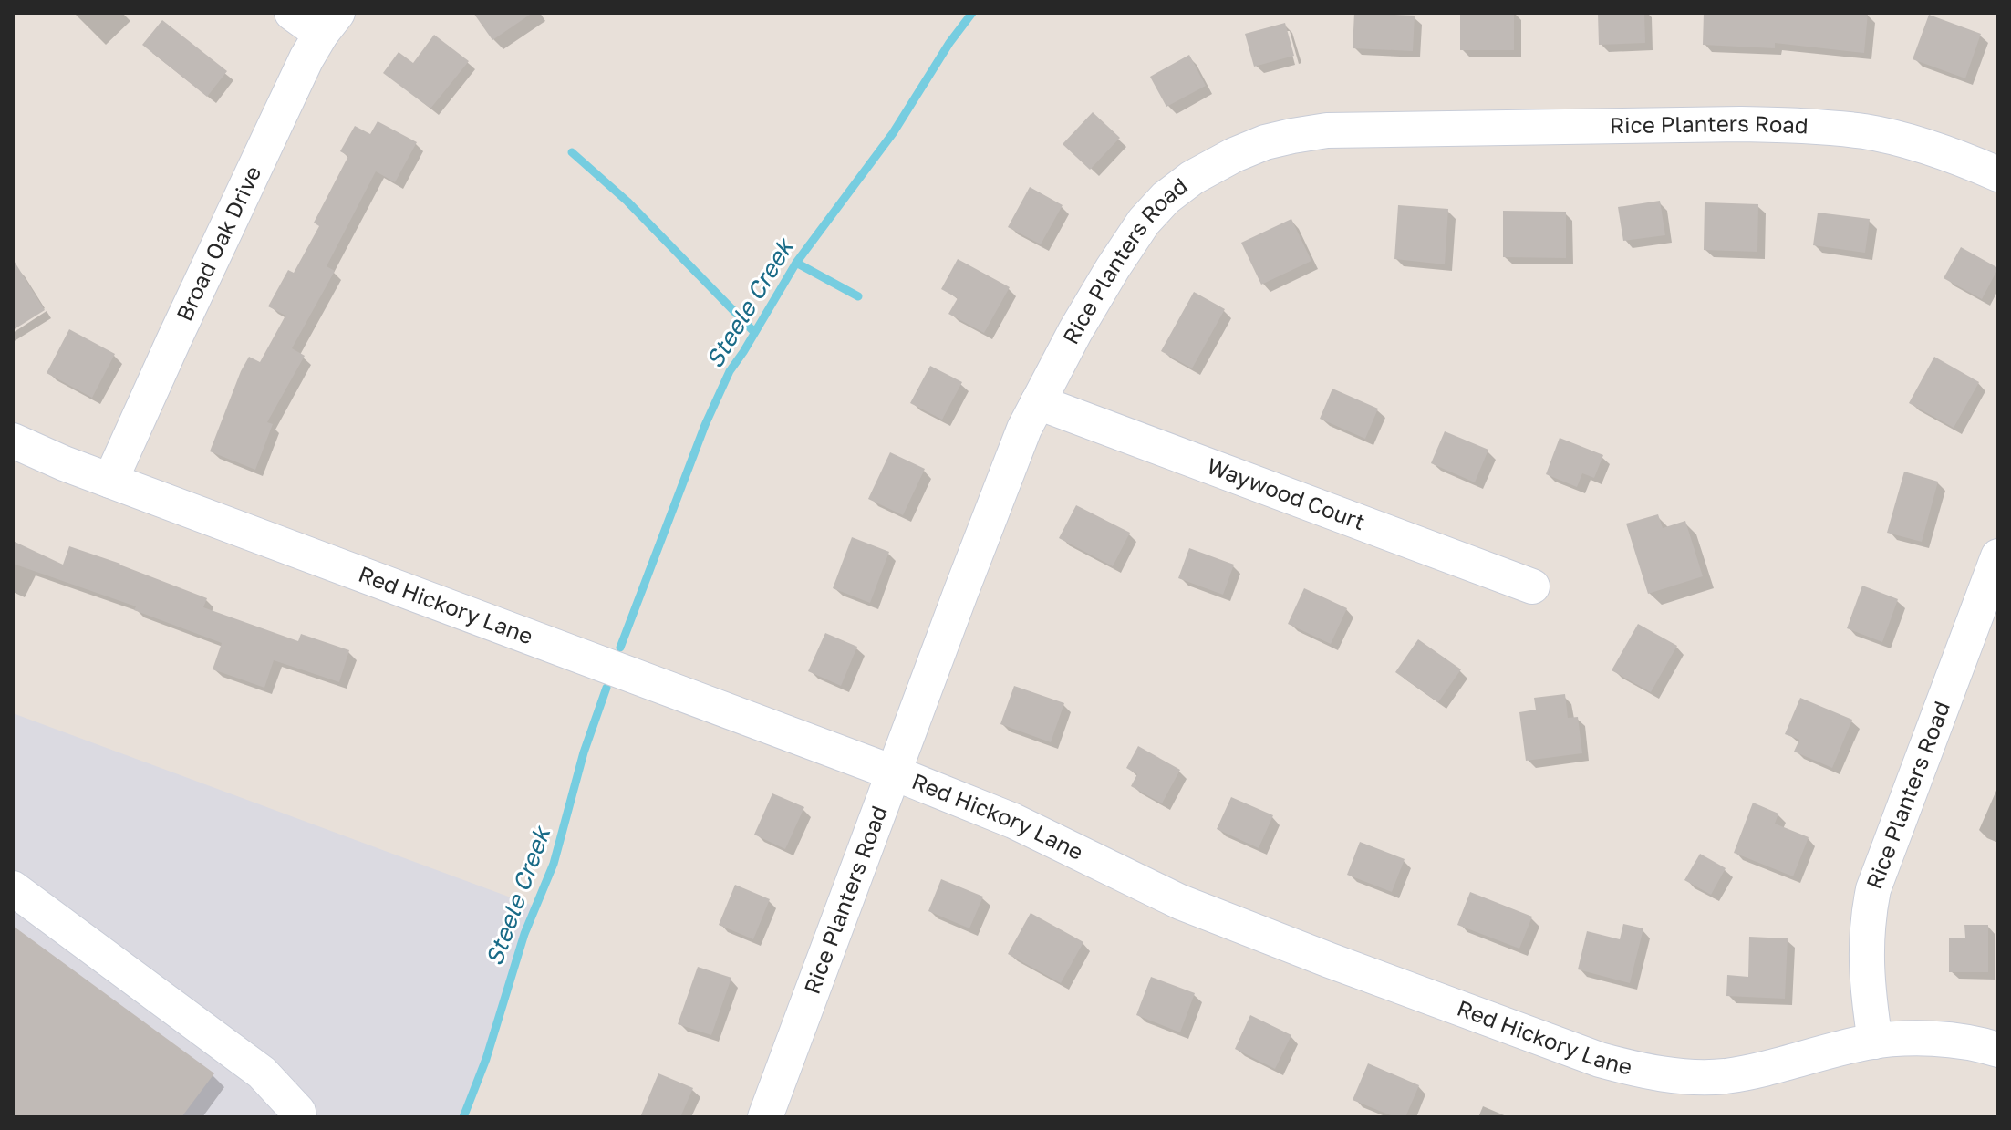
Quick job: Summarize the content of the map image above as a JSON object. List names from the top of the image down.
{
  "streets": {
    "street": [
      "Rice Planters Road",
      "Broad Oak Drive",
      "Waywood Court",
      "Red Hickory Lane"
    ]
  },
  "crossings": [
    ["Rice Planters Road", "Waywood Court"],
    ["Rice Planters Road", "Red Hickory Lane"],
    ["Broad Oak Drive", "Red Hickory Lane"]
  ],
  "water": ["Steele Creek"]
}
